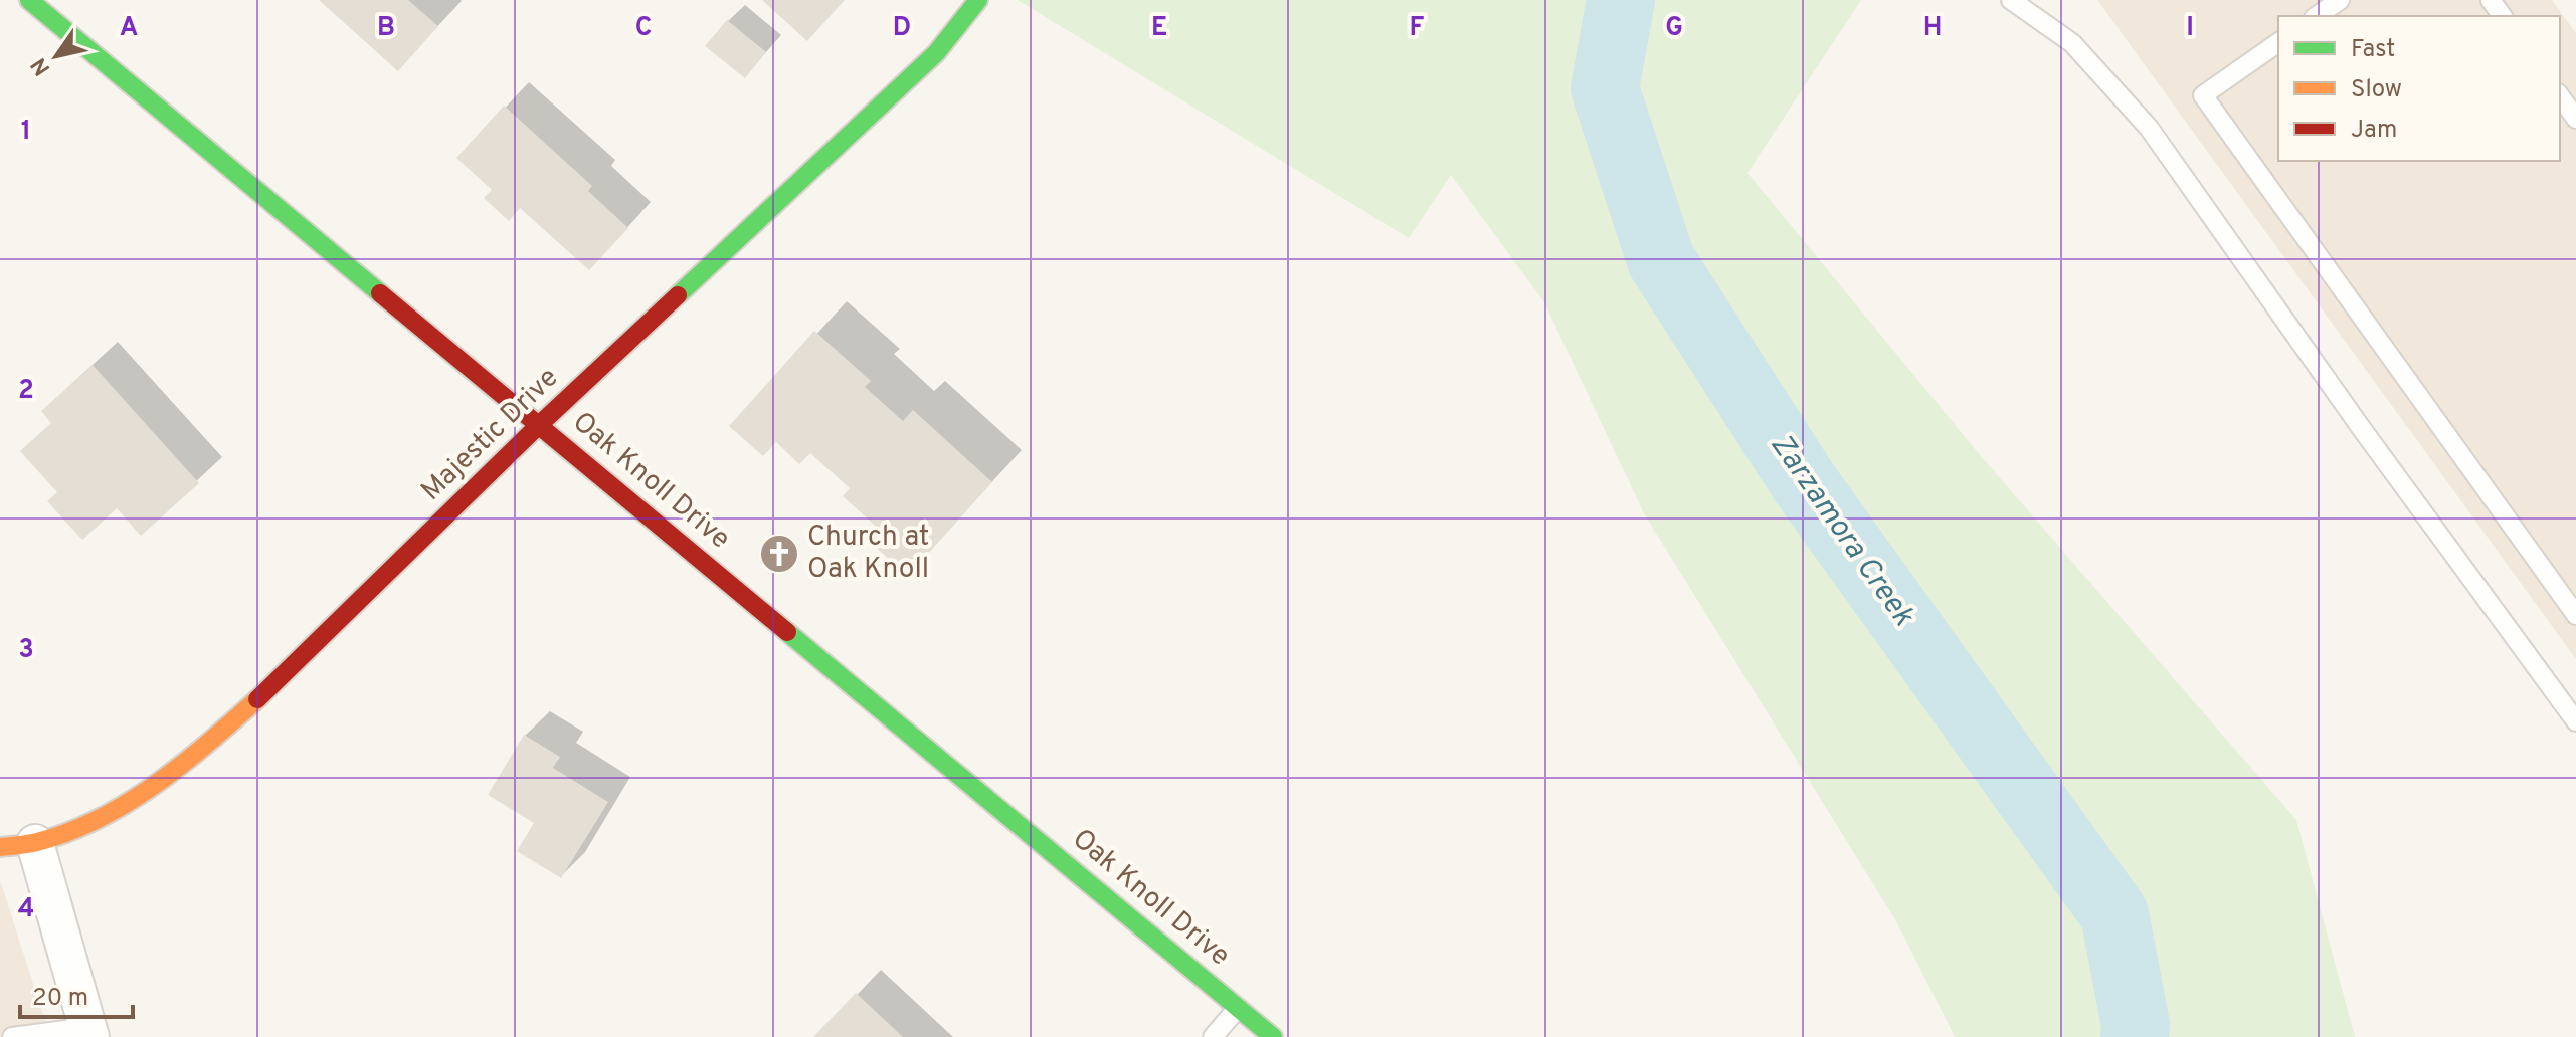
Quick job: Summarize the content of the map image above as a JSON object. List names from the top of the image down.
{
  "streets": {
    "street": ["Majestic Drive", "Oak Knoll Drive"]
  },
  "crossings": [
    ["Majestic Drive", "Oak Knoll Drive"]
  ],
  "water": ["Zarzamora Creek"],
  "places": {
    "church": ["Church at Oak Knoll"]
  },
  "legend": ["Fast", "Slow", "Jam"],
  "scale_bar": "20 m",
  "north": "bottom left",
  "grid": {
    "columns": [
      "A",
      "B",
      "C",
      "D",
      "E",
      "F",
      "G",
      "H",
      "I"
    ],
    "rows": [
      "1",
      "2",
      "3",
      "4"
    ]
  }
}
